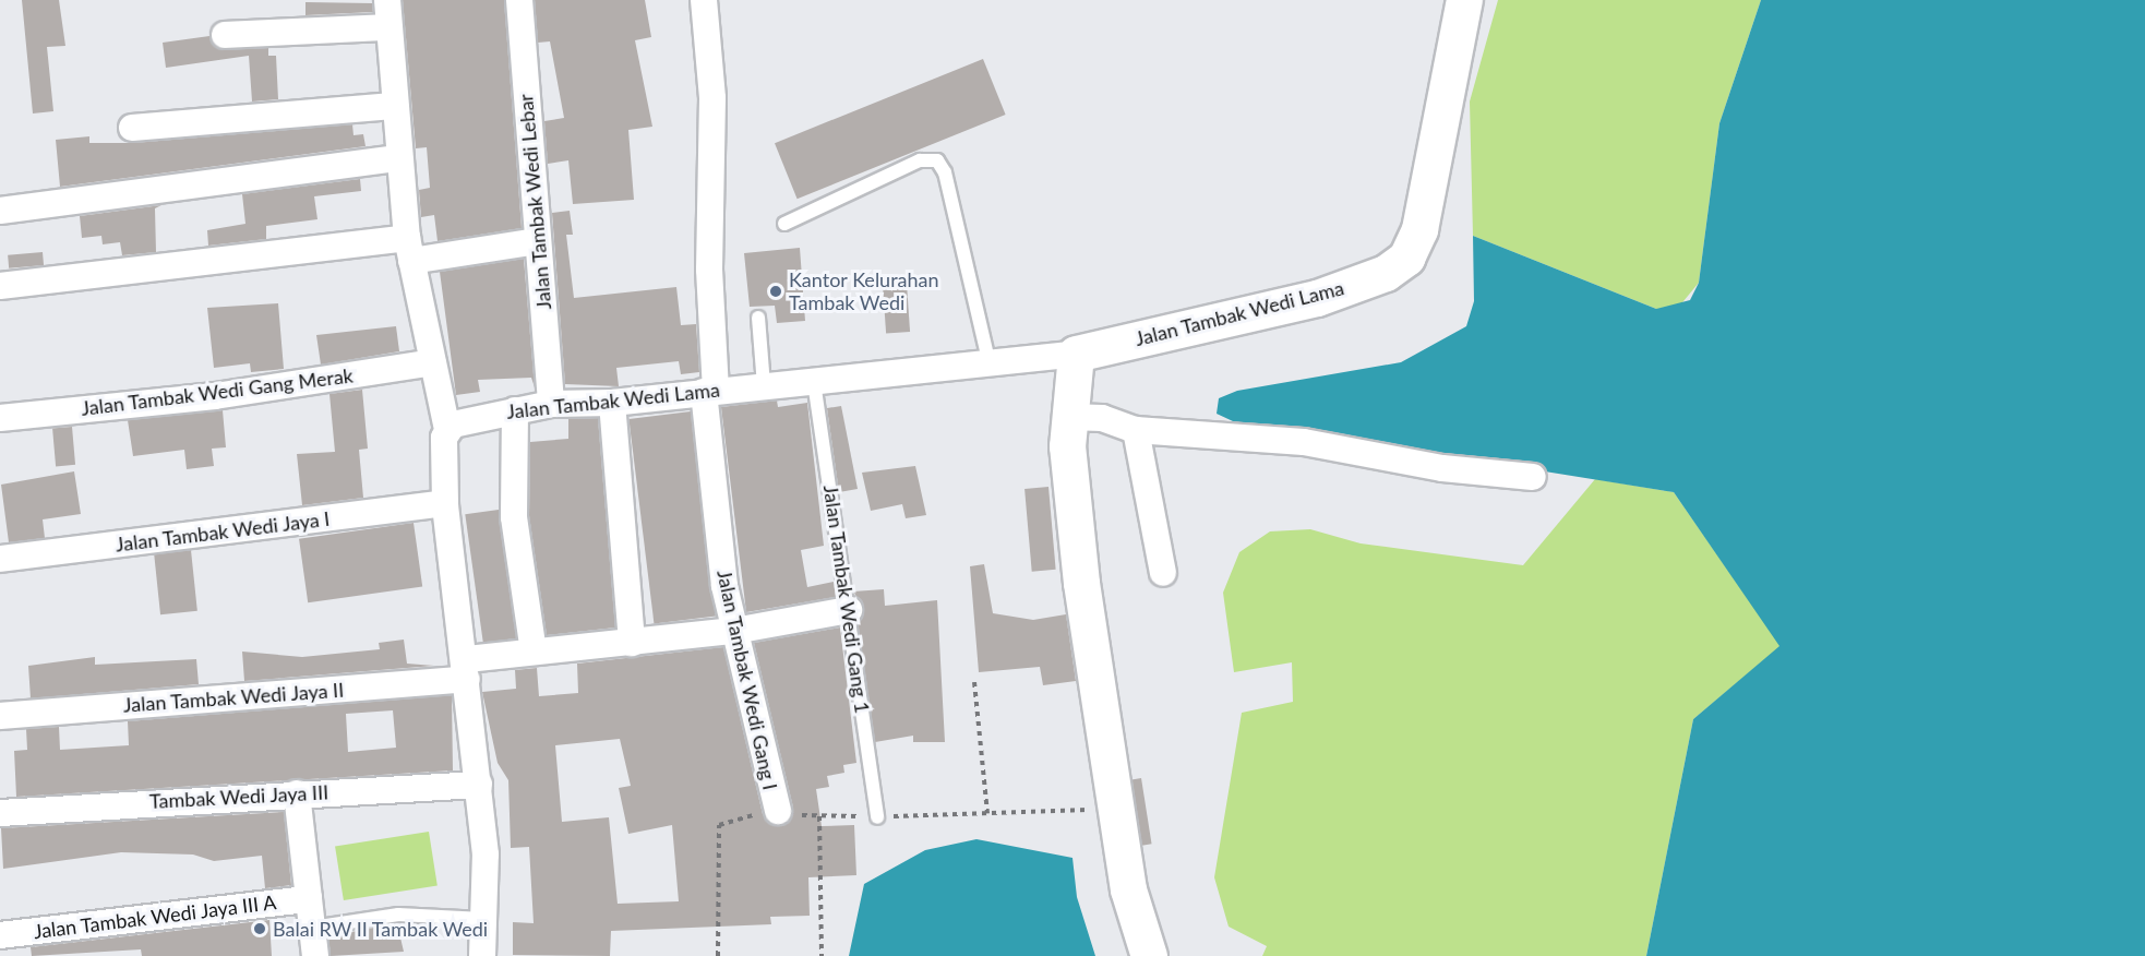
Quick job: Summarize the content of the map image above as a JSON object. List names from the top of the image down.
{
  "streets": {
    "street": [
      "Jalan Tambak Wedi Lebar",
      "Jalan Tambak Wedi Lama",
      "Jalan Tambak Wedi Gang Merak",
      "Jalan Tambak Wedi Jaya I",
      "Jalan Tambak Wedi Gang I",
      "Jalan Tambak Wedi Jaya II",
      "Tambak Wedi Jaya III",
      "Jalan Tambak Wedi Jaya III A"
    ],
    "lane": ["Jalan Tambak Wedi Gang 1"]
  },
  "crossings": [
    ["Jalan Tambak Wedi Lebar", "Jalan Tambak Wedi Lama"],
    ["Jalan Tambak Wedi Lama", "Jalan Tambak Wedi Gang 1"],
    ["Jalan Tambak Wedi Lama", "Jalan Tambak Wedi Gang I"],
    ["Jalan Tambak Wedi Gang 1", "Jalan Tambak Wedi Jaya II"],
    ["Jalan Tambak Wedi Gang I", "Jalan Tambak Wedi Jaya II"]
  ],
  "places": ["Kantor Kelurahan Tambak Wedi", "Balai RW II Tambak Wedi"]
}
